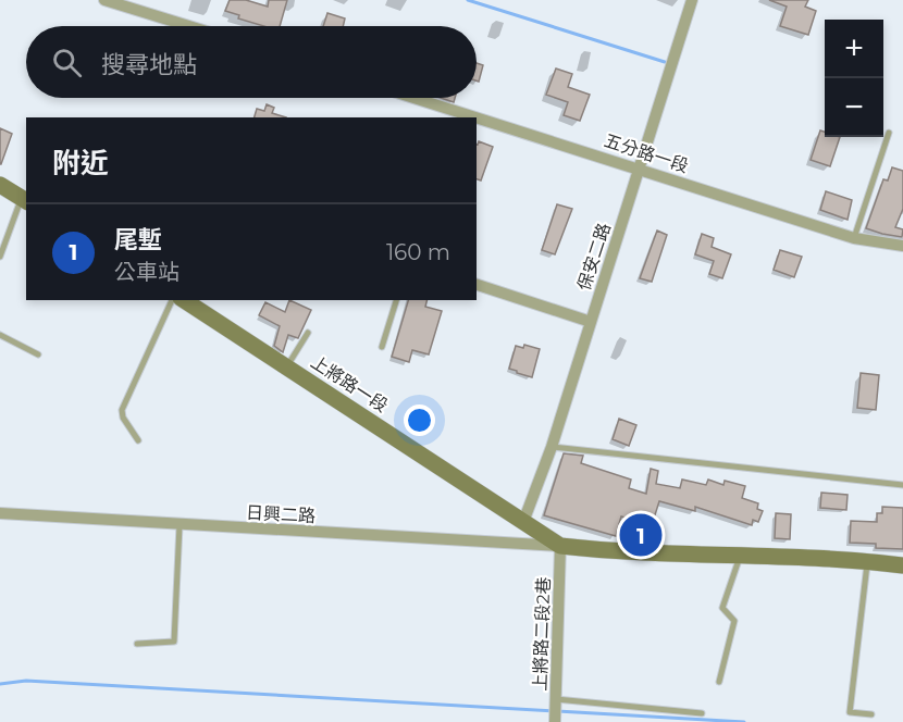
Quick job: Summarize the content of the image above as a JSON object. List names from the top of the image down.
{
  "streets": {
    "main road": ["上將路一段"],
    "street": [
      "五分路一段",
      "保安二路",
      "日興二路",
      "上將路二段2巷"
    ]
  },
  "crossings": [
    ["五分路一段", "保安二路"],
    ["保安二路", "上將路一段"],
    ["上將路一段", "日興二路"],
    ["上將路一段", "上將路二段2巷"],
    ["日興二路", "上將路二段2巷"]
  ],
  "page": {
    "map_buttons": ["+", "−"],
    "search": "搜尋地點",
    "heading": "附近",
    "list": [
      {
        "mark": "1",
        "name": "尾塹",
        "note": "公車站",
        "value": "160 m"
      }
    ],
    "pins": "1"
  }
}
